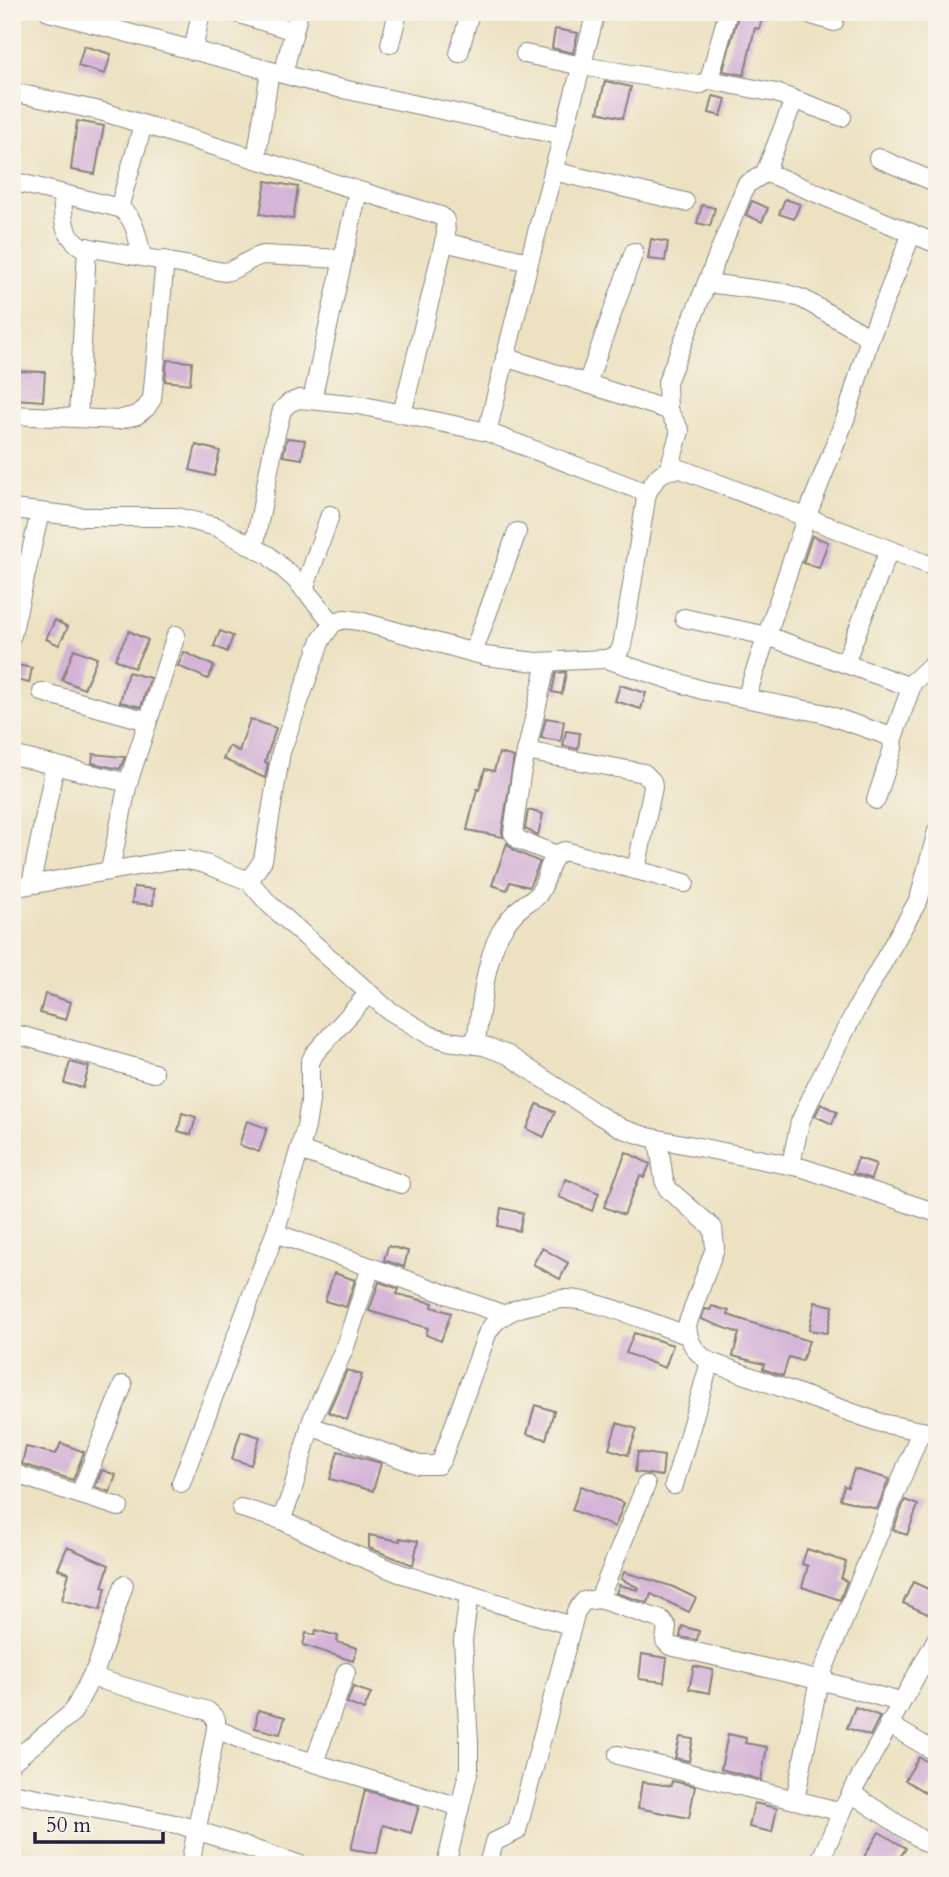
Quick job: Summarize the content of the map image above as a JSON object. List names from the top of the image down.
{
  "scale_bar": "50 m"
}
